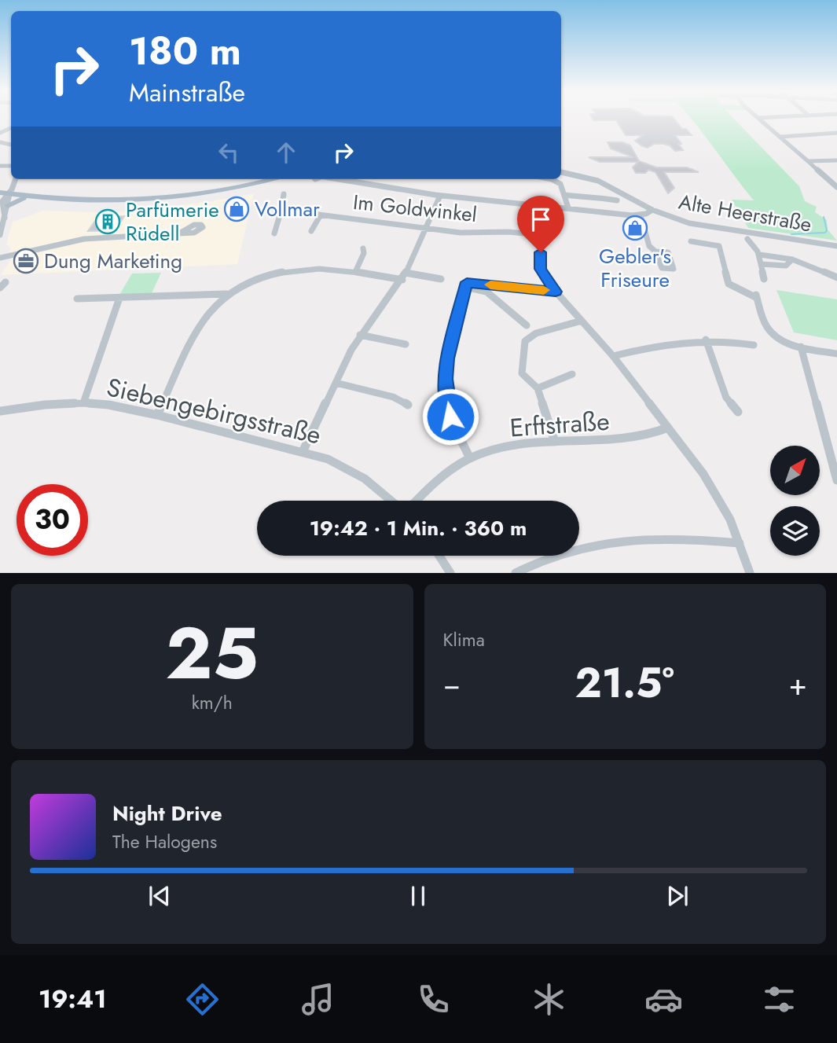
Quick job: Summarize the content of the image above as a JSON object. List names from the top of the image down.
{
  "streets": {
    "street": [
      "Im Goldwinkel",
      "Alte Heerstraße",
      "Siebengebirgsstraße",
      "Erftstraße"
    ]
  },
  "places": {
    "shop": ["Vollmar", "Gebler's Friseure"],
    "building": ["Parfümerie Rüdell"],
    "office": ["Dung Marketing"]
  },
  "north": "top right",
  "page": {
    "turn": ["180 m", "Mainstraße"],
    "limit": "30",
    "trip": "19:42 · 1 Min. · 360 m",
    "tile": [
      ["25", "km/h"],
      "Klima"
    ],
    "heat": ["−", "21.5°", "+"],
    "song": ["Night Drive", "The Halogens"],
    "tabs": "19:41"
  }
}
